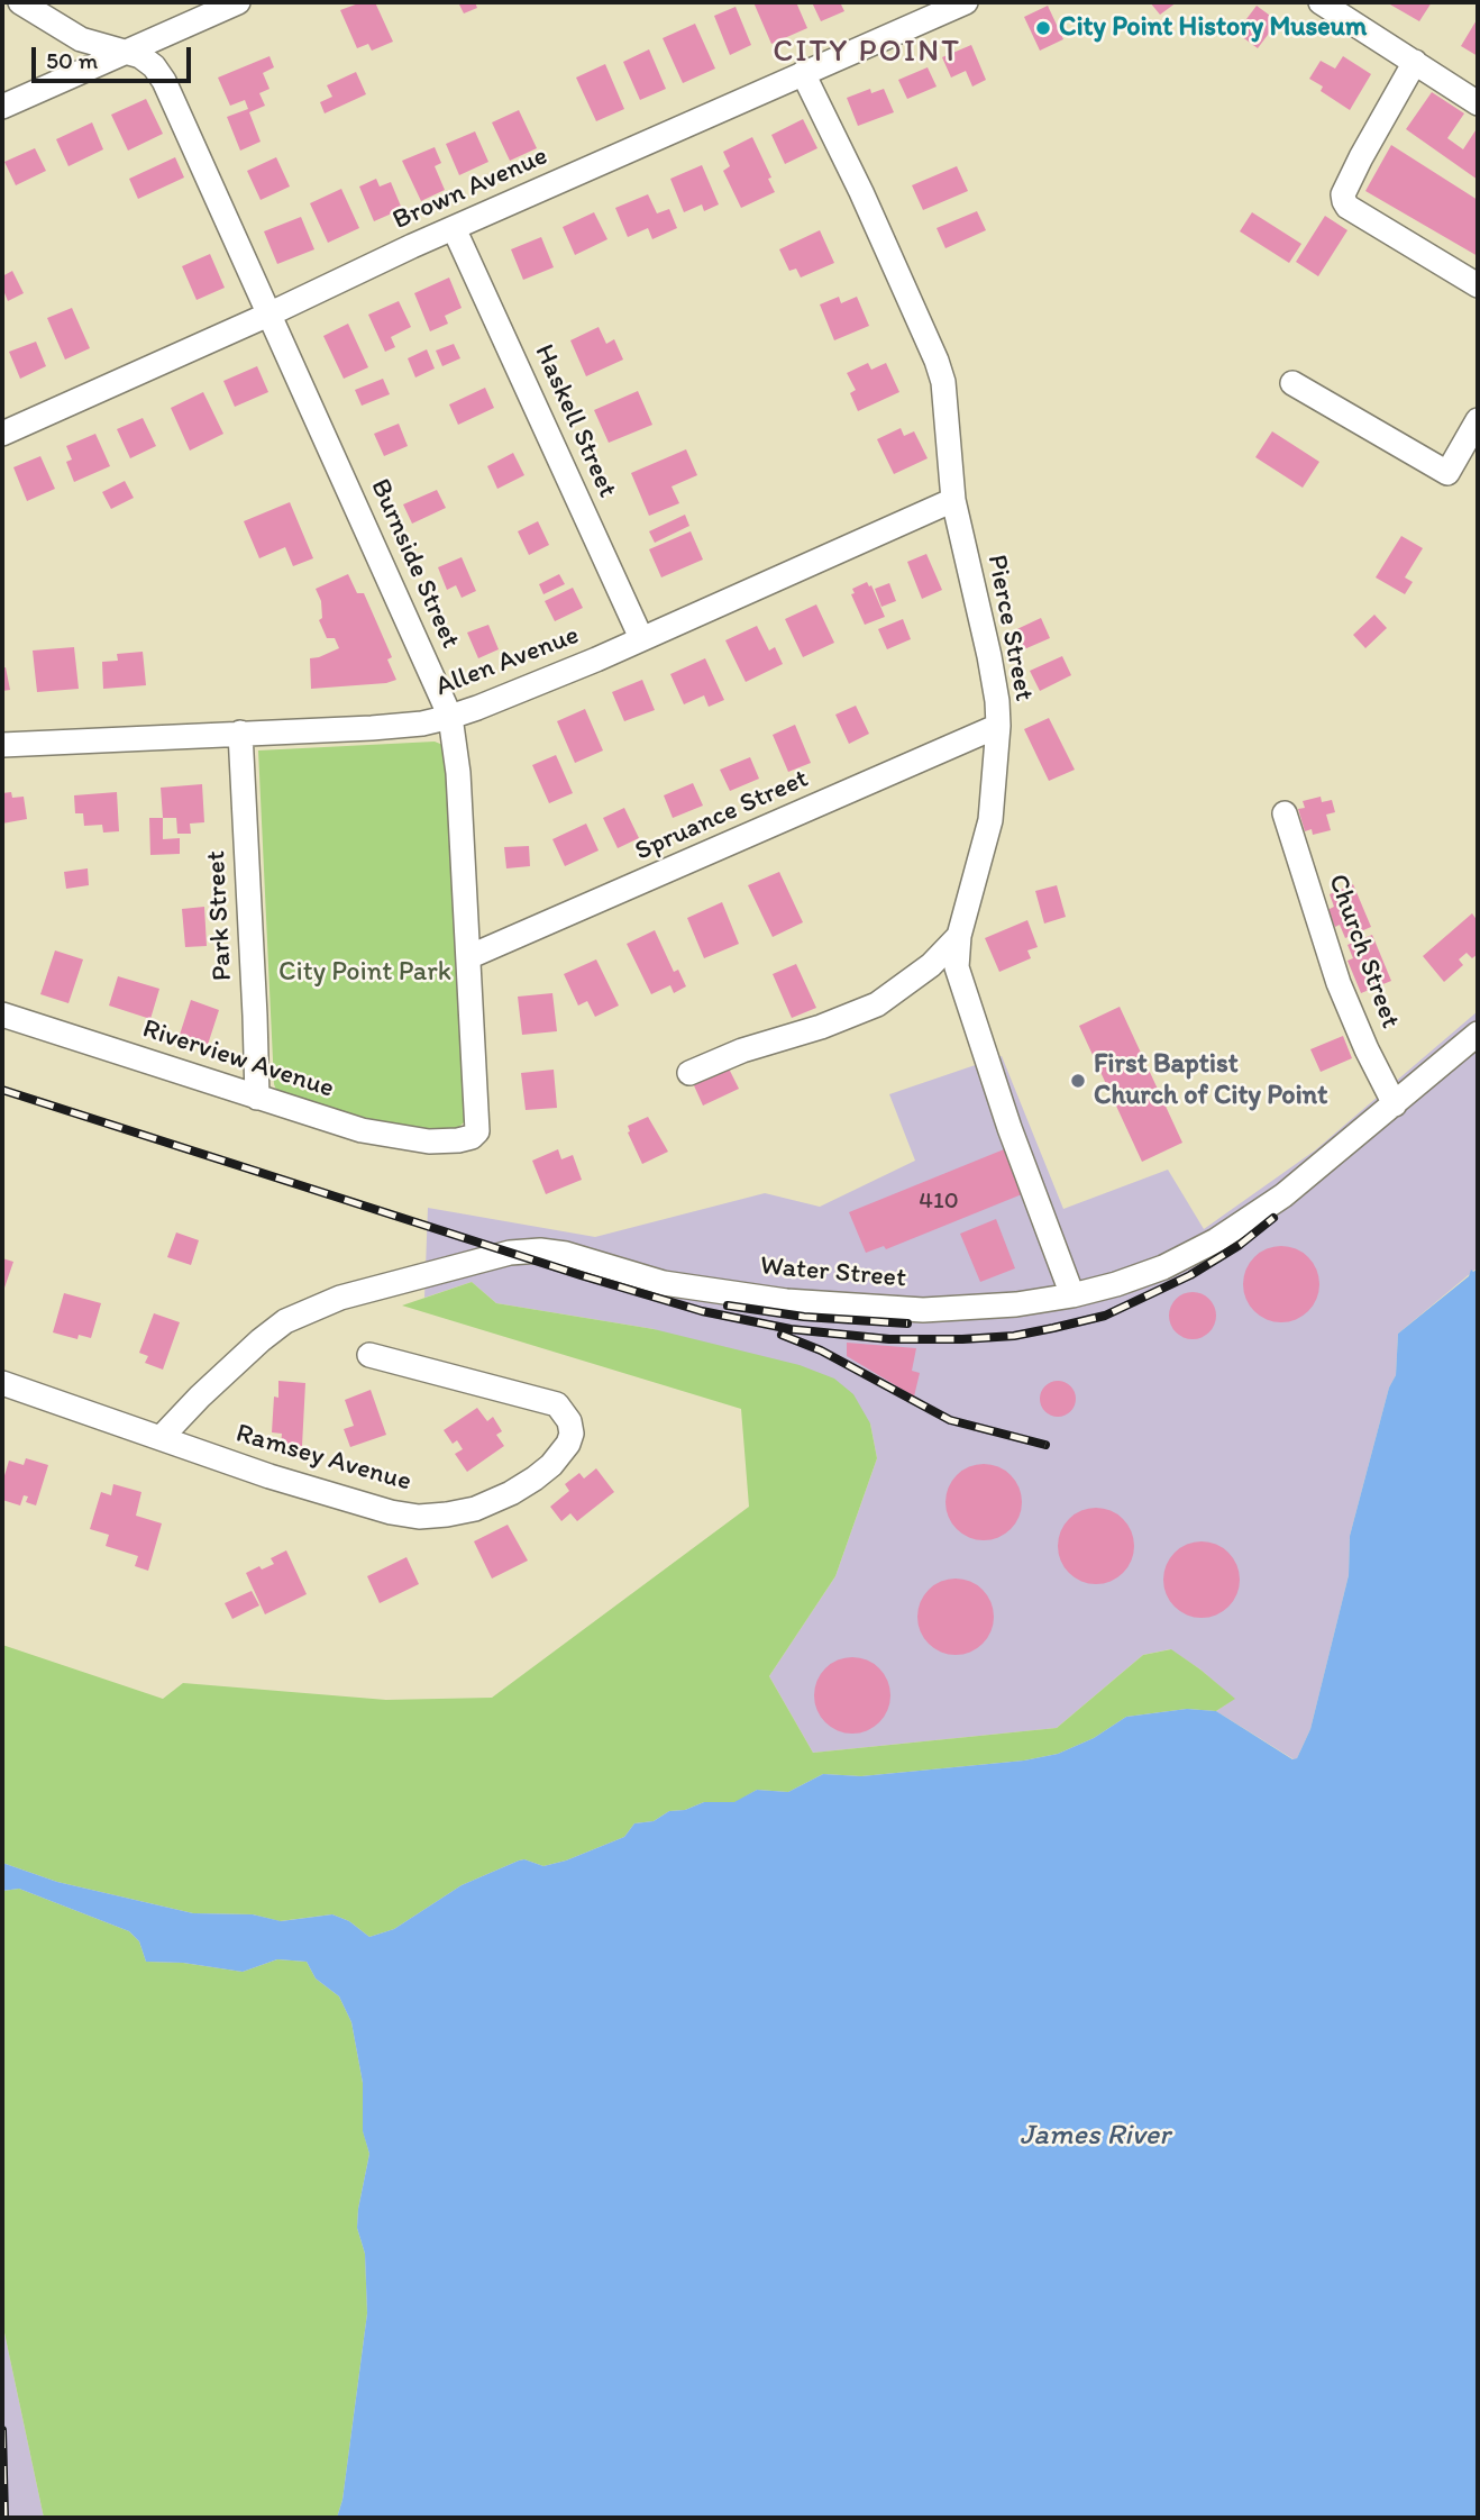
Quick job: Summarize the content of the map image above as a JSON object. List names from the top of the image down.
{
  "streets": {
    "street": [
      "Brown Avenue",
      "Haskell Street",
      "Burnside Street",
      "Pierce Street",
      "Allen Avenue",
      "Spruance Street",
      "Park Street",
      "Church Street",
      "Riverview Avenue",
      "Water Street",
      "Ramsey Avenue"
    ]
  },
  "crossings": [
    ["Brown Avenue", "Haskell Street"],
    ["Brown Avenue", "Burnside Street"],
    ["Brown Avenue", "Pierce Street"],
    ["Haskell Street", "Allen Avenue"],
    ["Burnside Street", "Allen Avenue"],
    ["Burnside Street", "Spruance Street"],
    ["Burnside Street", "Riverview Avenue"],
    ["Pierce Street", "Allen Avenue"],
    ["Pierce Street", "Spruance Street"],
    ["Pierce Street", "Water Street"],
    ["Allen Avenue", "Park Street"],
    ["Park Street", "Riverview Avenue"],
    ["Church Street", "Water Street"],
    ["Water Street", "Ramsey Avenue"]
  ],
  "districts": ["CITY POINT"],
  "water": ["James River"],
  "parks": ["City Point Park"],
  "places": ["City Point History Museum", "First Baptist Church of City Point"],
  "house_numbers": ["410"],
  "scale_bar": "50 m"
}
